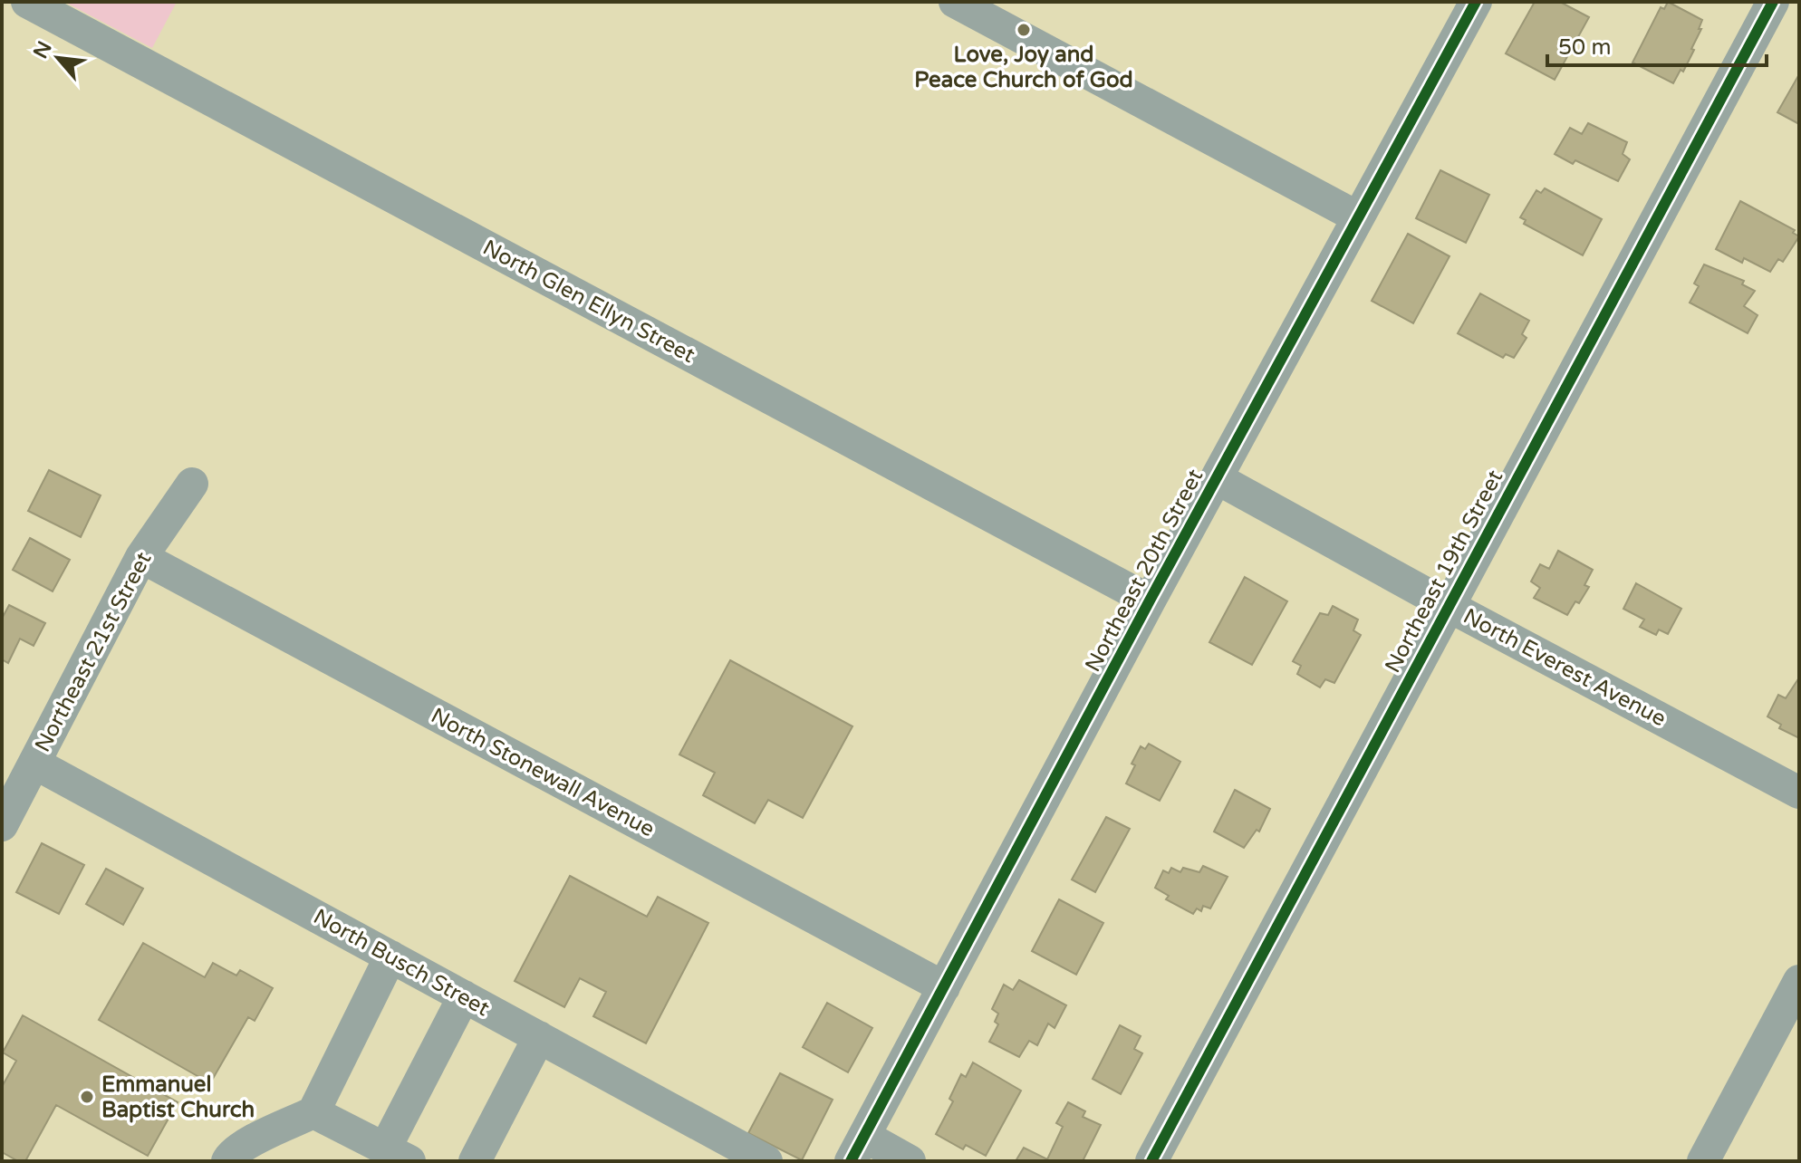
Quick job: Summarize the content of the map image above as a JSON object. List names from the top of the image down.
{
  "streets": {
    "street": [
      "North Glen Ellyn Street",
      "Northeast 20th Street",
      "Northeast 19th Street",
      "Northeast 21st Street",
      "North Everest Avenue",
      "North Stonewall Avenue",
      "North Busch Street"
    ]
  },
  "crossings": [
    ["North Glen Ellyn Street", "Northeast 20th Street"],
    ["Northeast 20th Street", "North Everest Avenue"],
    ["Northeast 20th Street", "North Stonewall Avenue"],
    ["Northeast 19th Street", "North Everest Avenue"],
    ["Northeast 21st Street", "North Stonewall Avenue"],
    ["Northeast 21st Street", "North Busch Street"]
  ],
  "places": ["Love, Joy and Peace Church of God", "Emmanuel Baptist Church"],
  "scale_bar": "50 m",
  "north": "top left"
}
